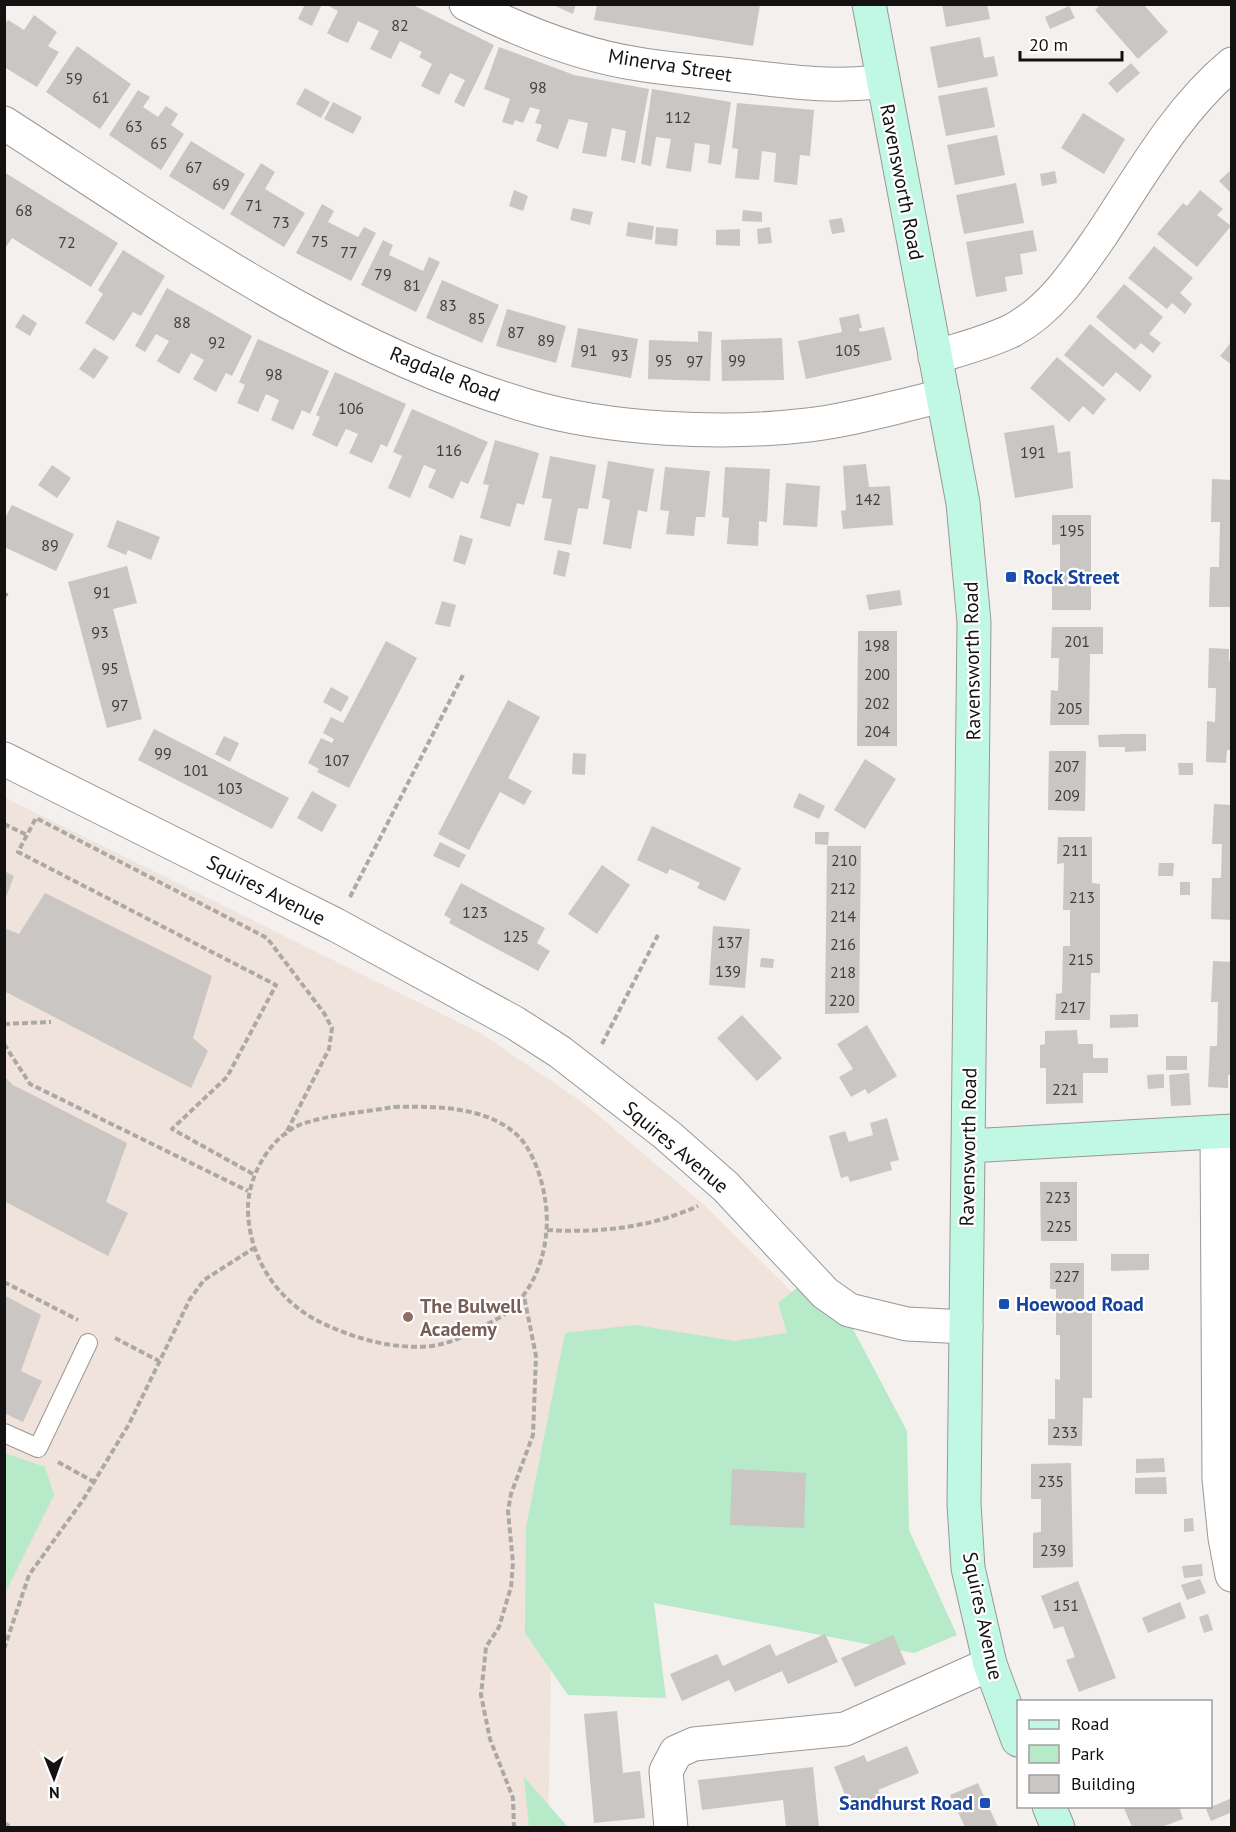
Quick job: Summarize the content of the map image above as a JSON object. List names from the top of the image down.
{
  "streets": {
    "street": [
      "Minerva Street",
      "Ravensworth Road",
      "Ragdale Road",
      "Squires Avenue"
    ]
  },
  "crossings": [
    ["Minerva Street", "Ravensworth Road"],
    ["Ravensworth Road", "Ragdale Road"],
    ["Ravensworth Road", "Squires Avenue"]
  ],
  "places": {
    "transit": ["Rock Street", "Hoewood Road", "Sandhurst Road"],
    "other": ["The Bulwell Academy"]
  },
  "house_numbers": [
    "82",
    "59",
    "98",
    "61",
    "112",
    "63",
    "65",
    "67",
    "69",
    "71",
    "68",
    "73",
    "75",
    "72",
    "77",
    "79",
    "81",
    "83",
    "85",
    "88",
    "87",
    "89",
    "92",
    "91",
    "105",
    "93",
    "95",
    "99",
    "97",
    "98",
    "106",
    "116",
    "191",
    "142",
    "195",
    "89",
    "91",
    "93",
    "201",
    "198",
    "95",
    "200",
    "202",
    "97",
    "205",
    "204",
    "99",
    "107",
    "207",
    "101",
    "103",
    "209",
    "211",
    "210",
    "212",
    "213",
    "123",
    "214",
    "125",
    "137",
    "216",
    "215",
    "139",
    "218",
    "220",
    "217",
    "221",
    "223",
    "225",
    "227",
    "233",
    "235",
    "239",
    "151"
  ],
  "legend": ["Road", "Park", "Building"],
  "scale_bar": "20 m",
  "north": "bottom"
}
